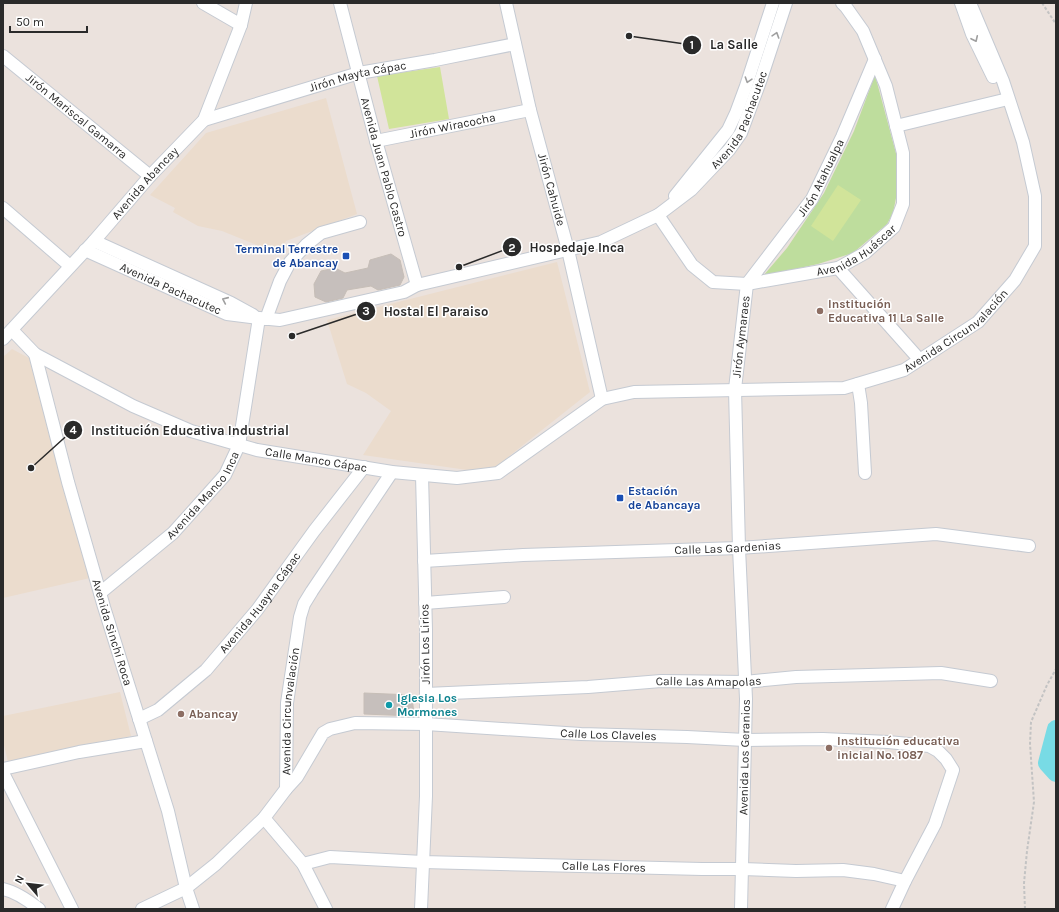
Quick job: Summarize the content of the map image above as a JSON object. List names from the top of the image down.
{
  "streets": {
    "street": [
      "Jirón Mayta Cápac",
      "Jirón Mariscal Gamarra",
      "Avenida Pachacutec",
      "Jirón Wiracocha",
      "Avenida Juan Pablo Castro",
      "Jirón Atahualpa",
      "Avenida Abancay",
      "Jirón Cahuide",
      "Avenida Huáscar",
      "Avenida Circunvalación",
      "Jirón Aymaraes",
      "Calle Manco Cápac",
      "Avenida Manco Inca",
      "Calle Las Gardenias",
      "Avenida Huayna Cápac",
      "Avenida Sinchi Roca",
      "Jirón Los Lirios",
      "Calle Las Amapolas",
      "Calle Los Claveles",
      "Avenida Los Geranios",
      "Calle Las Flores"
    ]
  },
  "crossings": [
    ["Jirón Mayta Cápac", "Avenida Juan Pablo Castro"],
    ["Jirón Mayta Cápac", "Avenida Abancay"],
    ["Jirón Mayta Cápac", "Jirón Cahuide"],
    ["Jirón Mariscal Gamarra", "Avenida Abancay"],
    ["Avenida Pachacutec", "Avenida Juan Pablo Castro"],
    ["Avenida Pachacutec", "Avenida Abancay"],
    ["Avenida Pachacutec", "Jirón Cahuide"],
    ["Avenida Pachacutec", "Avenida Huáscar"],
    ["Avenida Pachacutec", "Avenida Manco Inca"],
    ["Jirón Wiracocha", "Avenida Juan Pablo Castro"],
    ["Jirón Wiracocha", "Jirón Cahuide"],
    ["Jirón Atahualpa", "Avenida Huáscar"],
    ["Jirón Atahualpa", "Jirón Aymaraes"],
    ["Avenida Abancay", "Calle Manco Cápac"],
    ["Jirón Cahuide", "Avenida Circunvalación"],
    ["Jirón Cahuide", "Calle Manco Cápac"],
    ["Avenida Huáscar", "Jirón Aymaraes"],
    ["Avenida Circunvalación", "Jirón Aymaraes"],
    ["Avenida Circunvalación", "Calle Manco Cápac"],
    ["Avenida Circunvalación", "Avenida Sinchi Roca"],
    ["Avenida Circunvalación", "Calle Los Claveles"],
    ["Avenida Circunvalación", "Avenida Los Geranios"],
    ["Jirón Aymaraes", "Avenida Los Geranios"],
    ["Calle Manco Cápac", "Avenida Manco Inca"],
    ["Calle Manco Cápac", "Avenida Huayna Cápac"],
    ["Calle Manco Cápac", "Avenida Sinchi Roca"],
    ["Calle Manco Cápac", "Jirón Los Lirios"],
    ["Avenida Manco Inca", "Avenida Sinchi Roca"],
    ["Calle Las Gardenias", "Jirón Los Lirios"],
    ["Calle Las Gardenias", "Avenida Los Geranios"],
    ["Avenida Huayna Cápac", "Avenida Sinchi Roca"],
    ["Jirón Los Lirios", "Calle Las Amapolas"],
    ["Jirón Los Lirios", "Calle Los Claveles"],
    ["Jirón Los Lirios", "Calle Las Flores"],
    ["Calle Las Amapolas", "Avenida Los Geranios"],
    ["Calle Los Claveles", "Avenida Los Geranios"],
    ["Calle Los Claveles", "Calle Las Flores"],
    ["Avenida Los Geranios", "Calle Las Flores"]
  ],
  "places": {
    "other": [
      "La Salle",
      "Hospedaje Inca",
      "Institución Educativa 11 La Salle",
      "Hostal El Paraiso",
      "Institución Educativa Industrial",
      "Iglesia Los Mormones",
      "Abancay",
      "Institución educativa inicial No. 1087"
    ],
    "transit": ["Terminal Terrestre de Abancay", "Estación de Abancaya"]
  },
  "scale_bar": "50 m",
  "north": "top left"
}
